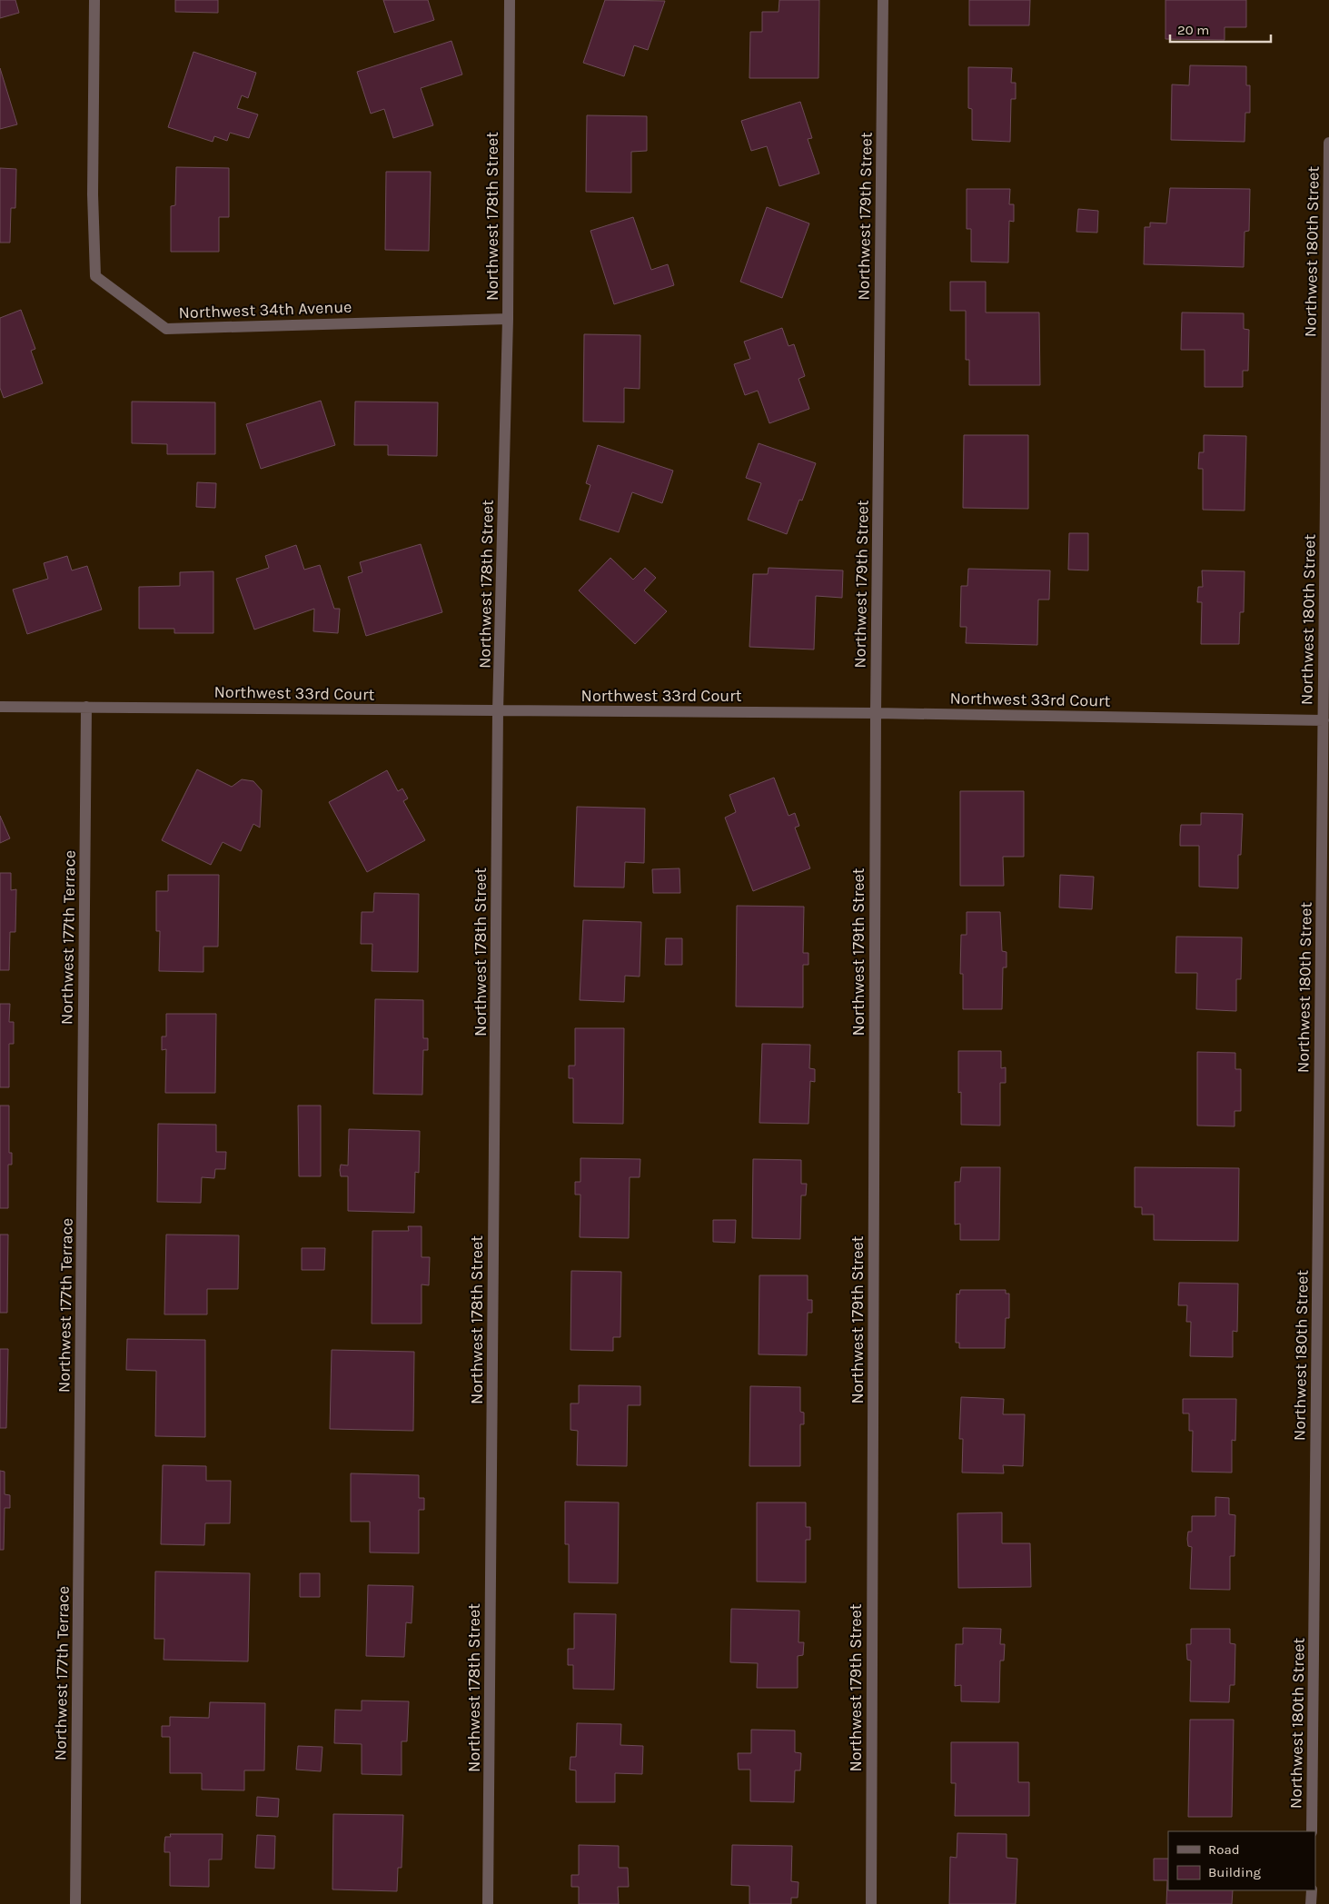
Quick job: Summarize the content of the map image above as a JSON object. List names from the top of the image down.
{
  "streets": {
    "street": [
      "Northwest 178th Street",
      "Northwest 179th Street",
      "Northwest 180th Street",
      "Northwest 34th Avenue",
      "Northwest 33rd Court",
      "Northwest 177th Terrace"
    ]
  },
  "crossings": [
    ["Northwest 178th Street", "Northwest 34th Avenue"],
    ["Northwest 178th Street", "Northwest 33rd Court"],
    ["Northwest 179th Street", "Northwest 33rd Court"],
    ["Northwest 180th Street", "Northwest 33rd Court"],
    ["Northwest 33rd Court", "Northwest 177th Terrace"]
  ],
  "legend": ["Road", "Building"],
  "scale_bar": "20 m"
}
